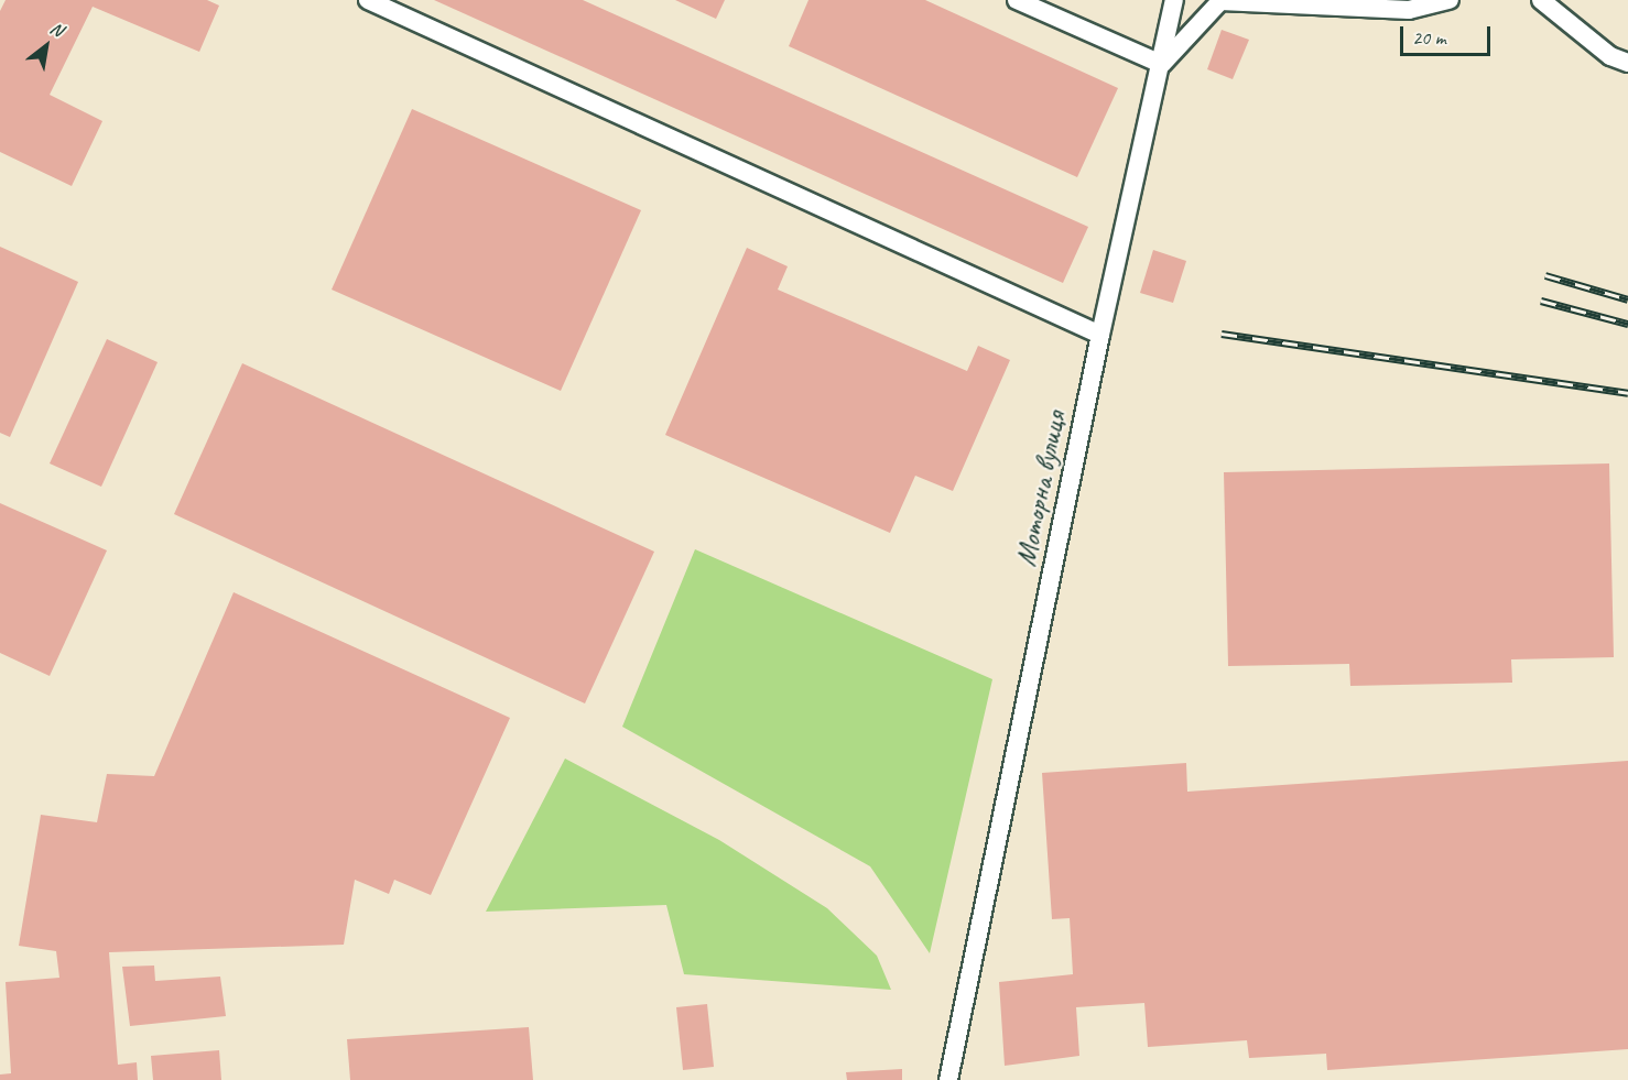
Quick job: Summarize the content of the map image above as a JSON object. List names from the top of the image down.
{
  "streets": {
    "lane": ["Моторна вулиця"]
  },
  "scale_bar": "20 m",
  "north": "top right"
}
